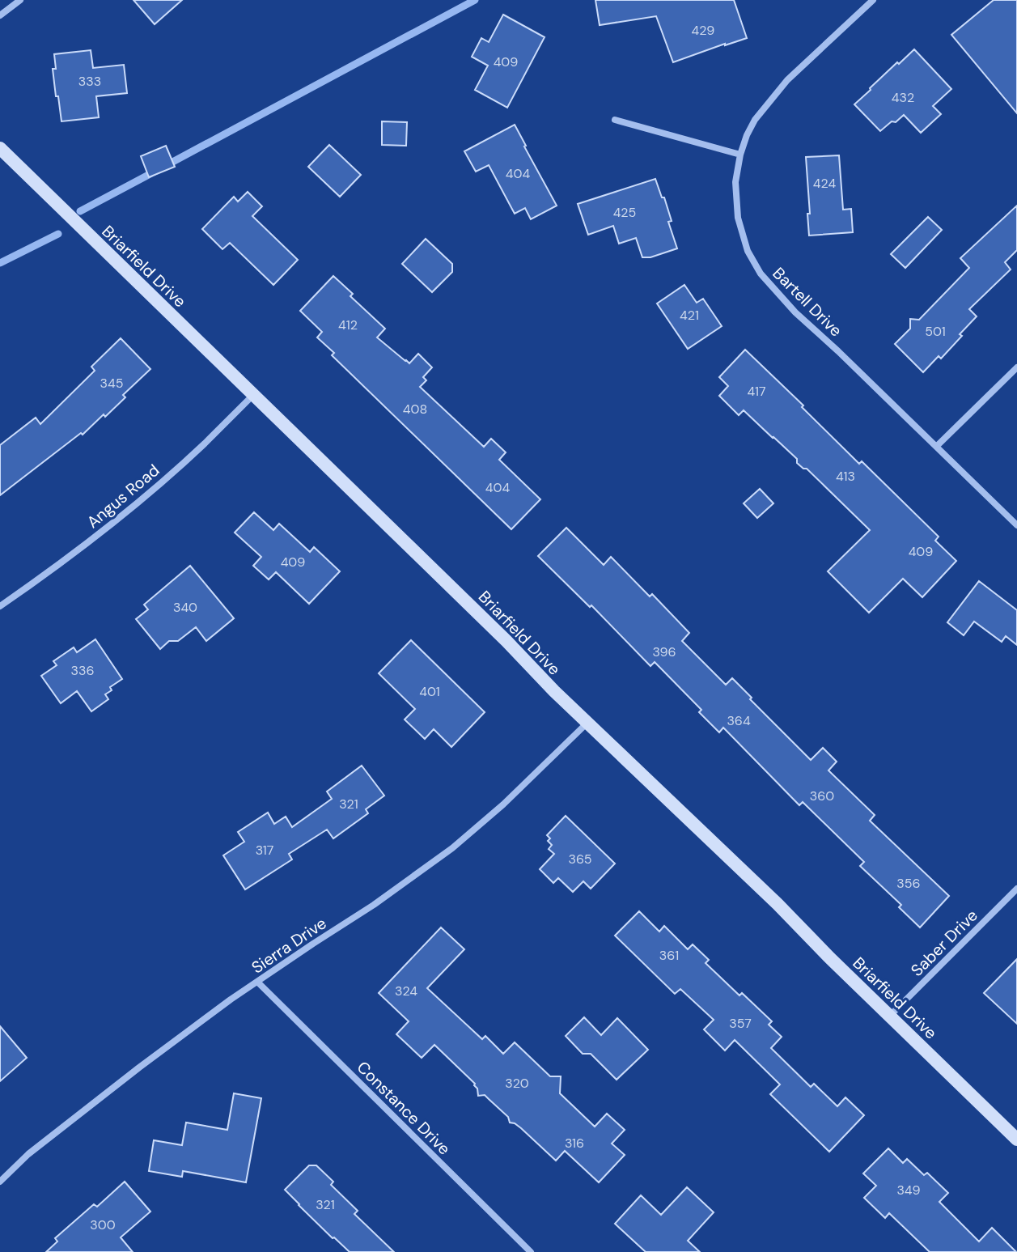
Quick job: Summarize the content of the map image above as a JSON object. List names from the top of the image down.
{
  "streets": {
    "street": [
      "Briarfield Drive",
      "Bartell Drive",
      "Angus Road",
      "Saber Drive",
      "Sierra Drive",
      "Constance Drive"
    ]
  },
  "crossings": [
    ["Briarfield Drive", "Angus Road"],
    ["Briarfield Drive", "Saber Drive"],
    ["Briarfield Drive", "Sierra Drive"],
    ["Sierra Drive", "Constance Drive"]
  ],
  "house_numbers": [
    "429",
    "409",
    "333",
    "432",
    "404",
    "424",
    "425",
    "421",
    "412",
    "501",
    "345",
    "417",
    "408",
    "413",
    "404",
    "409",
    "409",
    "340",
    "396",
    "336",
    "401",
    "364",
    "360",
    "321",
    "317",
    "365",
    "356",
    "361",
    "324",
    "357",
    "320",
    "316",
    "349",
    "321",
    "300"
  ]
}
